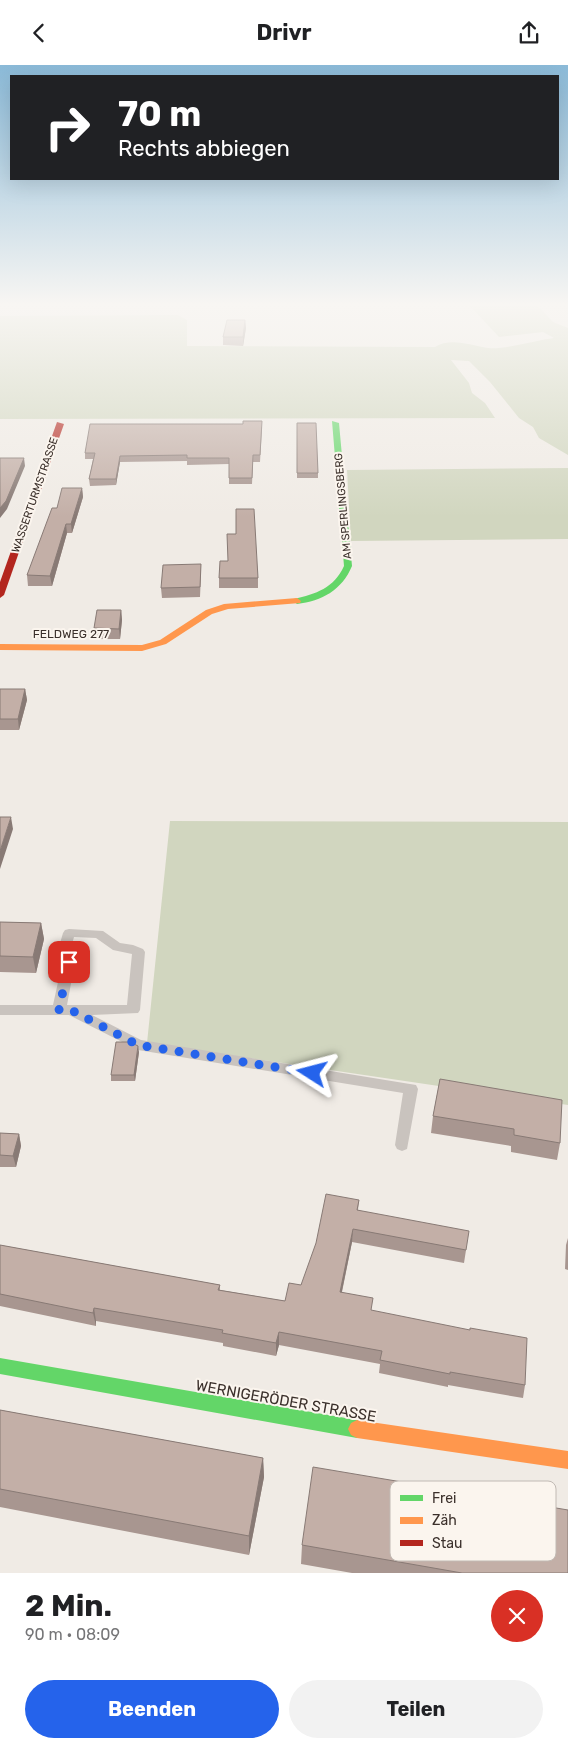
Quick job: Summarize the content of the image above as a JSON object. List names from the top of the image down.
{
  "streets": {
    "street": [
      "WASSERTURMSTRASSE",
      "AM SPERLINGSBERG",
      "FELDWEG 277",
      "WERNIGERÖDER STRASSE"
    ]
  },
  "crossings": [
    ["AM SPERLINGSBERG", "FELDWEG 277"]
  ],
  "legend": ["Frei", "Zäh", "Stau"],
  "page": {
    "header": "Drivr",
    "turn": ["70 m", "Rechts abbiegen"],
    "heading": ["2 Min.", "90 m · 08:09"],
    "buttons": ["Beenden", "Teilen"]
  }
}
